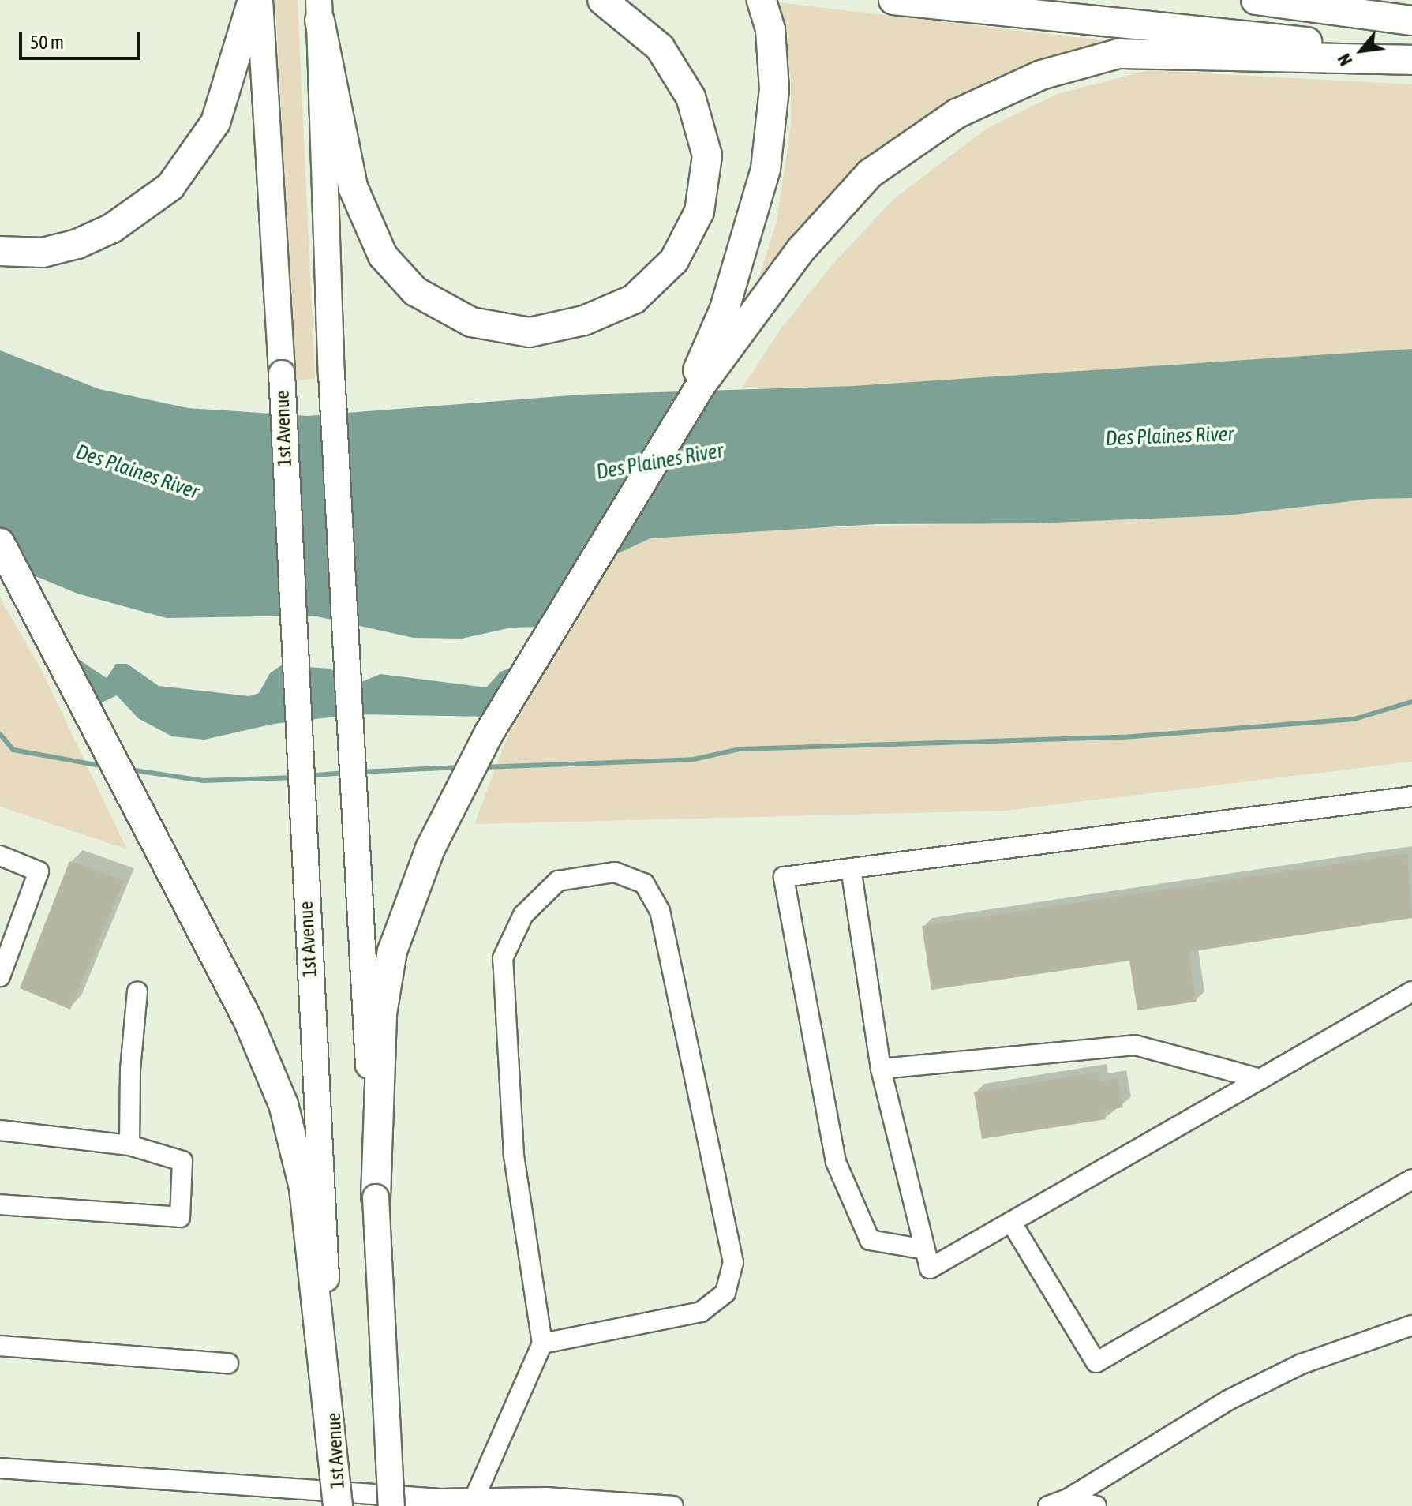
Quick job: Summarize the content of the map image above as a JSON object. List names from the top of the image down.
{
  "streets": {
    "main road": ["1st Avenue"]
  },
  "water": ["Des Plaines River"],
  "scale_bar": "50 m",
  "north": "bottom left"
}
